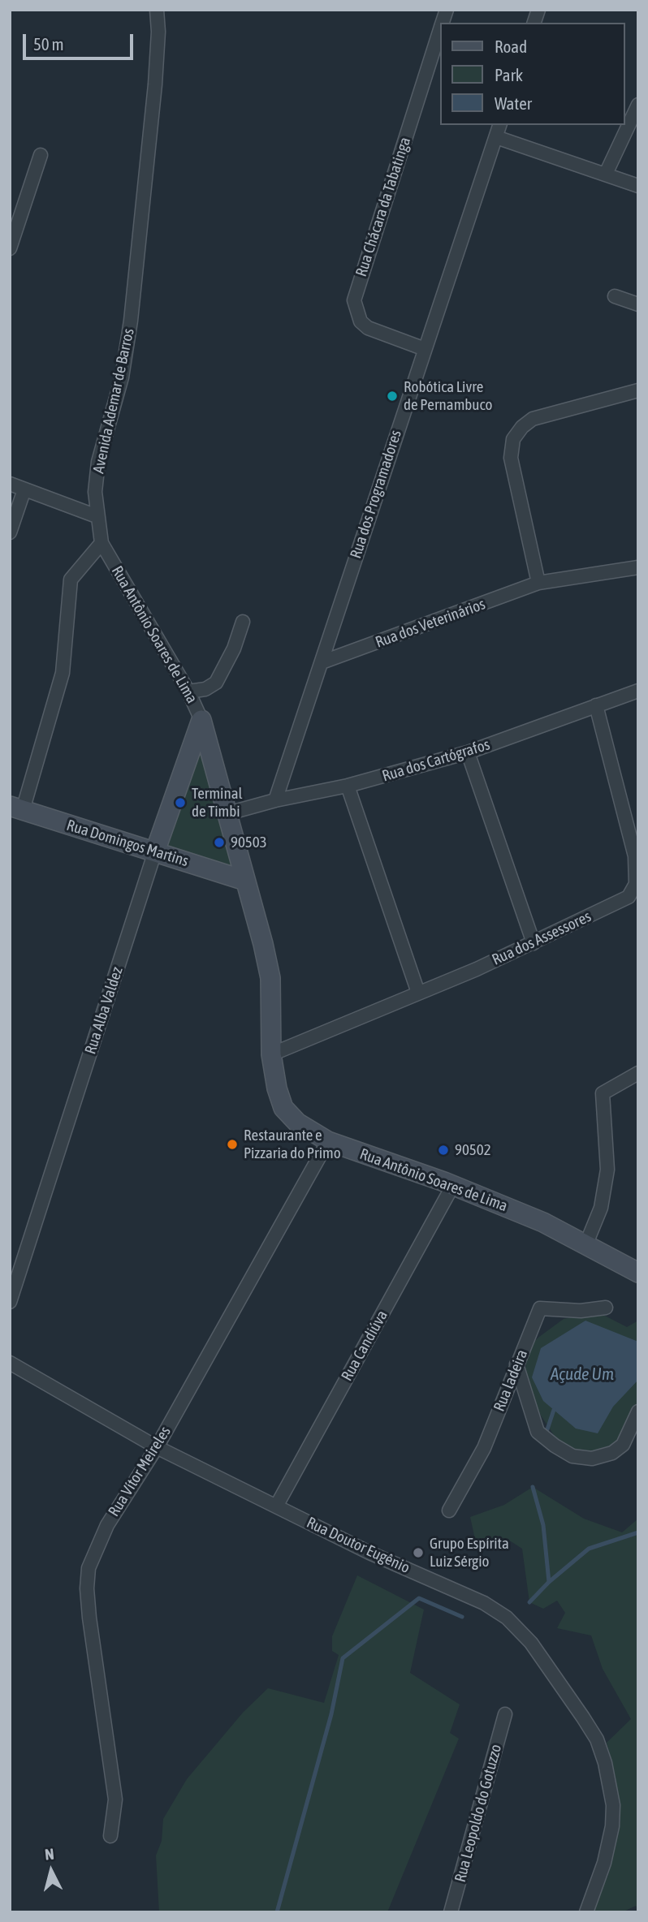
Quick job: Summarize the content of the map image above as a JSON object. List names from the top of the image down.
{
  "streets": {
    "street": [
      "Rua Chácara da Tabatinga",
      "Avenida Ademar de Barros",
      "Rua dos Programadores",
      "Rua dos Veterinários",
      "Rua Antônio Soares de Lima",
      "Rua dos Cartógrafos",
      "Rua Domingos Martins",
      "Rua dos Assessores",
      "Rua Alba Valdez",
      "Rua Candiúva",
      "Rua ladeira",
      "Rua Vítor Meireles",
      "Rua Doutor Eugênio",
      "Rua Leopoldo do Gotuzzo"
    ]
  },
  "crossings": [
    ["Rua Chácara da Tabatinga", "Rua dos Programadores"],
    ["Avenida Ademar de Barros", "Rua Antônio Soares de Lima"],
    ["Rua dos Programadores", "Rua dos Veterinários"],
    ["Rua dos Programadores", "Rua dos Cartógrafos"],
    ["Rua Antônio Soares de Lima", "Rua dos Cartógrafos"],
    ["Rua Antônio Soares de Lima", "Rua Domingos Martins"],
    ["Rua Antônio Soares de Lima", "Rua dos Assessores"],
    ["Rua Antônio Soares de Lima", "Rua Alba Valdez"],
    ["Rua Antônio Soares de Lima", "Rua Candiúva"],
    ["Rua Antônio Soares de Lima", "Rua Vítor Meireles"],
    ["Rua dos Cartógrafos", "Rua dos Assessores"],
    ["Rua Domingos Martins", "Rua Alba Valdez"],
    ["Rua Candiúva", "Rua Doutor Eugênio"],
    ["Rua Vítor Meireles", "Rua Doutor Eugênio"]
  ],
  "water": ["Açude Um"],
  "places": [
    "Robótica Livre de Pernambuco",
    "Terminal de Timbi",
    "90503",
    "Restaurante e Pizzaria do Primo",
    "90502",
    "Grupo Espírita Luiz Sérgio"
  ],
  "legend": ["Road", "Park", "Water"],
  "scale_bar": "50 m",
  "north": "top"
}
